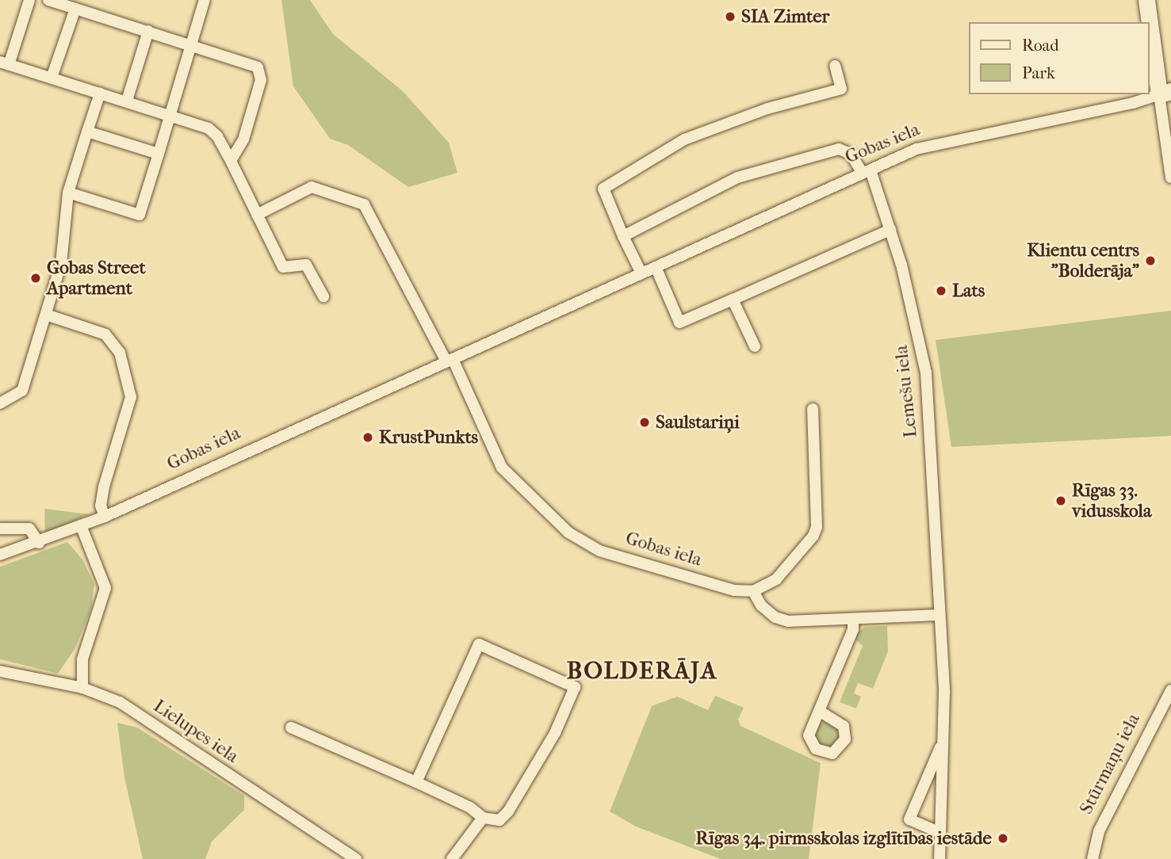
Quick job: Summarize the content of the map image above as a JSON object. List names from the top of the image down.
{
  "streets": {
    "street": [
      "Gobas iela",
      "Lemešu iela",
      "Lielupes iela",
      "Stūrmaņu iela"
    ]
  },
  "crossings": [
    ["Gobas iela", "Lemešu iela"]
  ],
  "districts": ["BOLDERĀJA"],
  "places": [
    "SIA Zimter",
    "Klientu centrs \"Bolderāja\"",
    "Gobas Street Apartment",
    "Lats",
    "Saulstariņi",
    "KrustPunkts",
    "Rīgas 33. vidusskola",
    "Rīgas 34. pirmsskolas izglītības iestāde"
  ],
  "legend": ["Road", "Park"]
}
